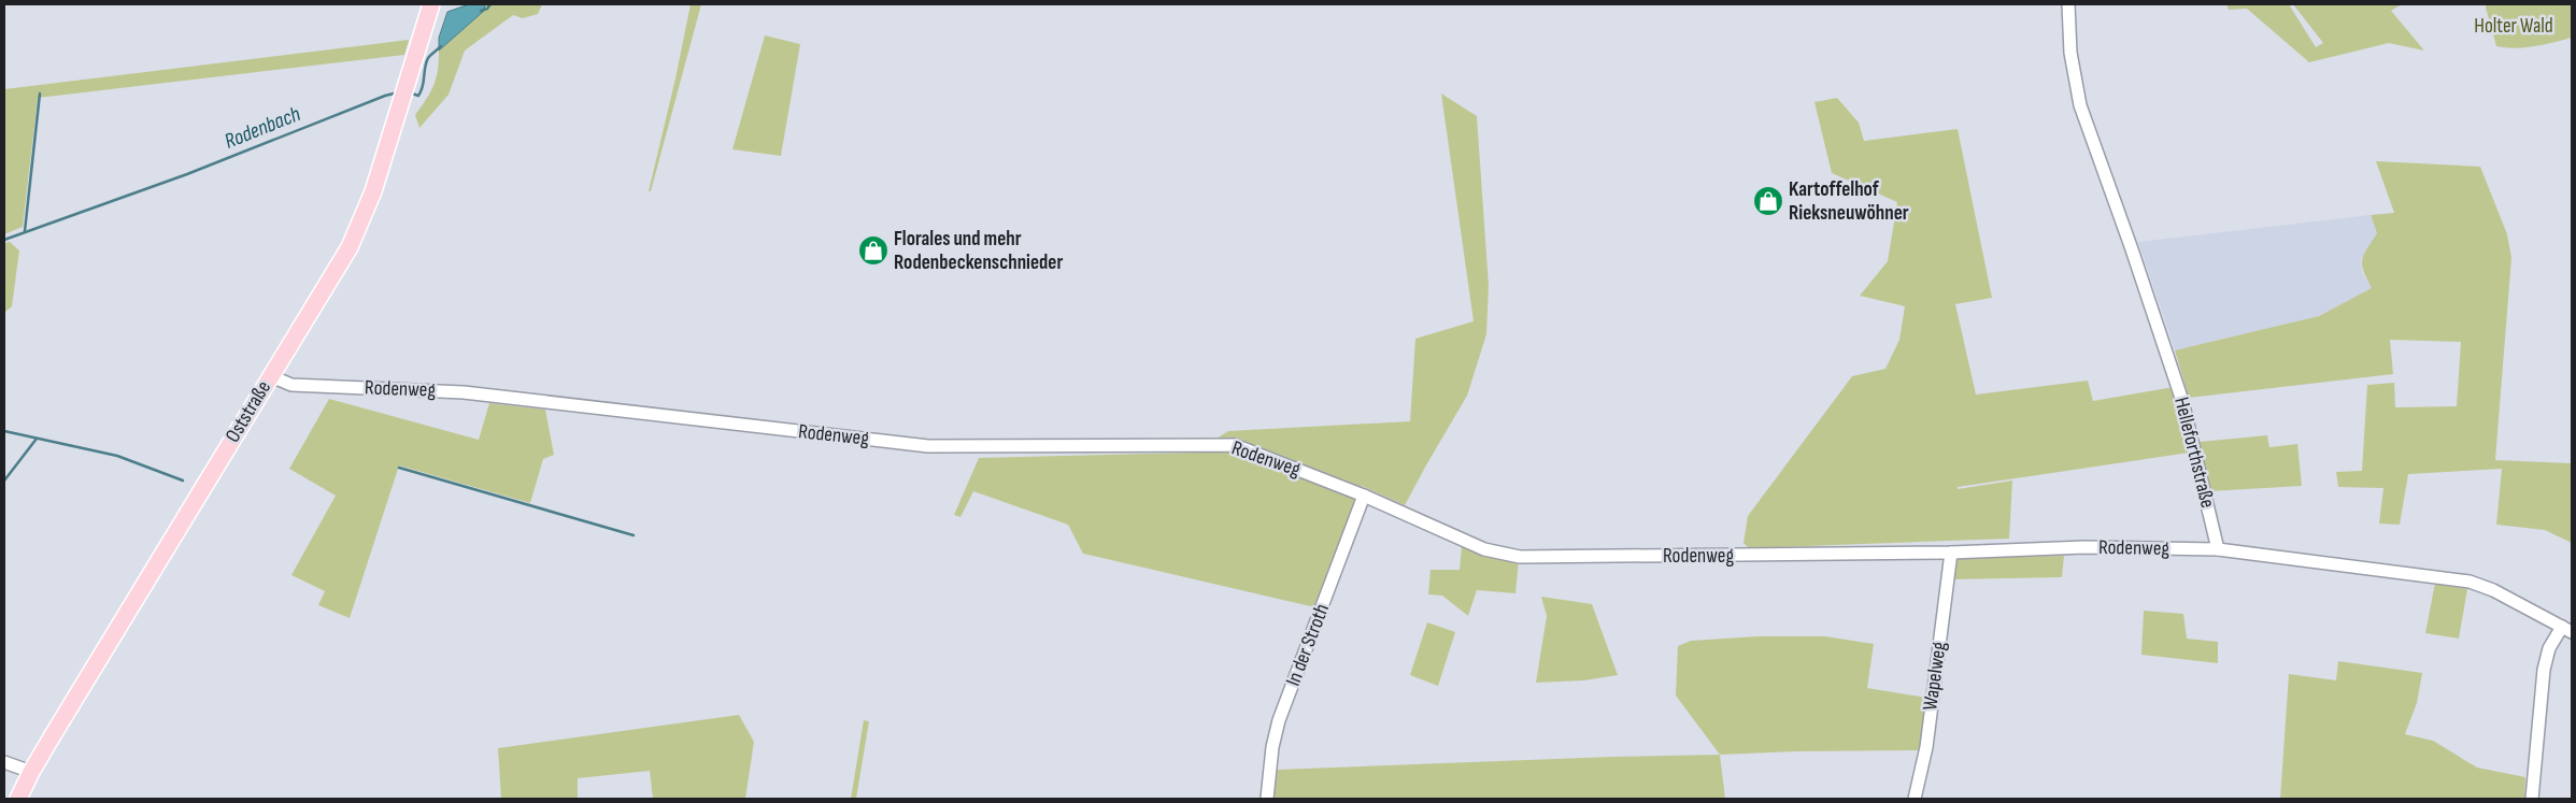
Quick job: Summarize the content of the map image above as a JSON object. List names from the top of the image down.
{
  "streets": {
    "main road": ["Oststraße"],
    "street": [
      "Rodenweg",
      "Helleforthstraße",
      "In der Stroth",
      "Wapelweg"
    ]
  },
  "crossings": [
    ["Rodenweg", "Oststraße"],
    ["Rodenweg", "Helleforthstraße"],
    ["Rodenweg", "In der Stroth"],
    ["Rodenweg", "Wapelweg"]
  ],
  "water": ["Rodenbach"],
  "parks": ["Holter Wald"],
  "places": {
    "shop": ["Kartoffelhof Rieksneuwöhner", "Florales und mehr Rodenbeckenschnieder"]
  }
}
